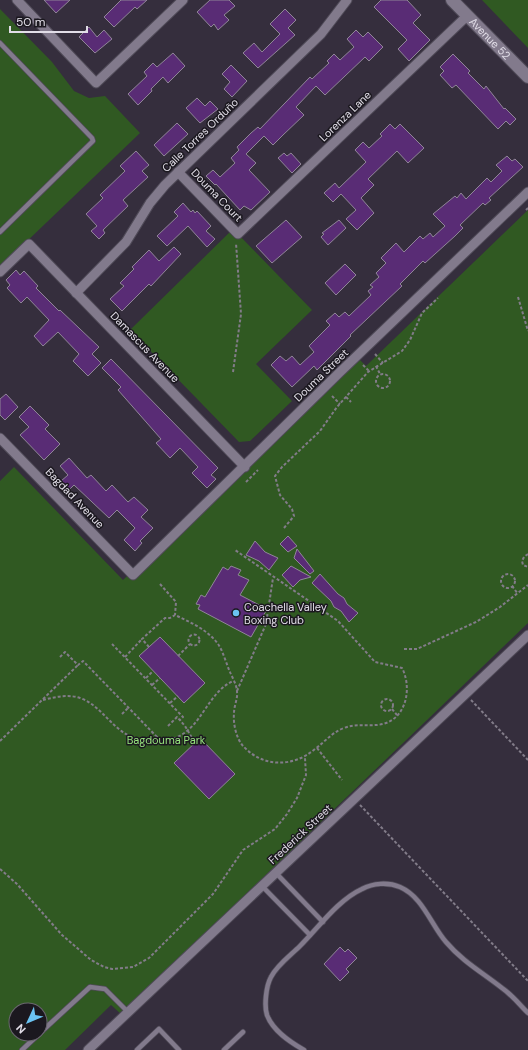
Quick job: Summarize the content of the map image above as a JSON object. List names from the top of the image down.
{
  "streets": {
    "main road": ["Avenue 52"],
    "street": [
      "Lorenza Lane",
      "Calle Torres Orduño",
      "Douma Court",
      "Damascus Avenue",
      "Douma Street",
      "Bagdad Avenue",
      "Frederick Street"
    ]
  },
  "crossings": [
    ["Avenue 52", "Lorenza Lane"],
    ["Lorenza Lane", "Douma Court"],
    ["Calle Torres Orduño", "Douma Court"],
    ["Calle Torres Orduño", "Damascus Avenue"],
    ["Damascus Avenue", "Douma Street"],
    ["Douma Street", "Bagdad Avenue"]
  ],
  "parks": ["Bagdouma Park"],
  "places": ["Coachella Valley Boxing Club"],
  "scale_bar": "50 m",
  "north": "bottom left"
}
